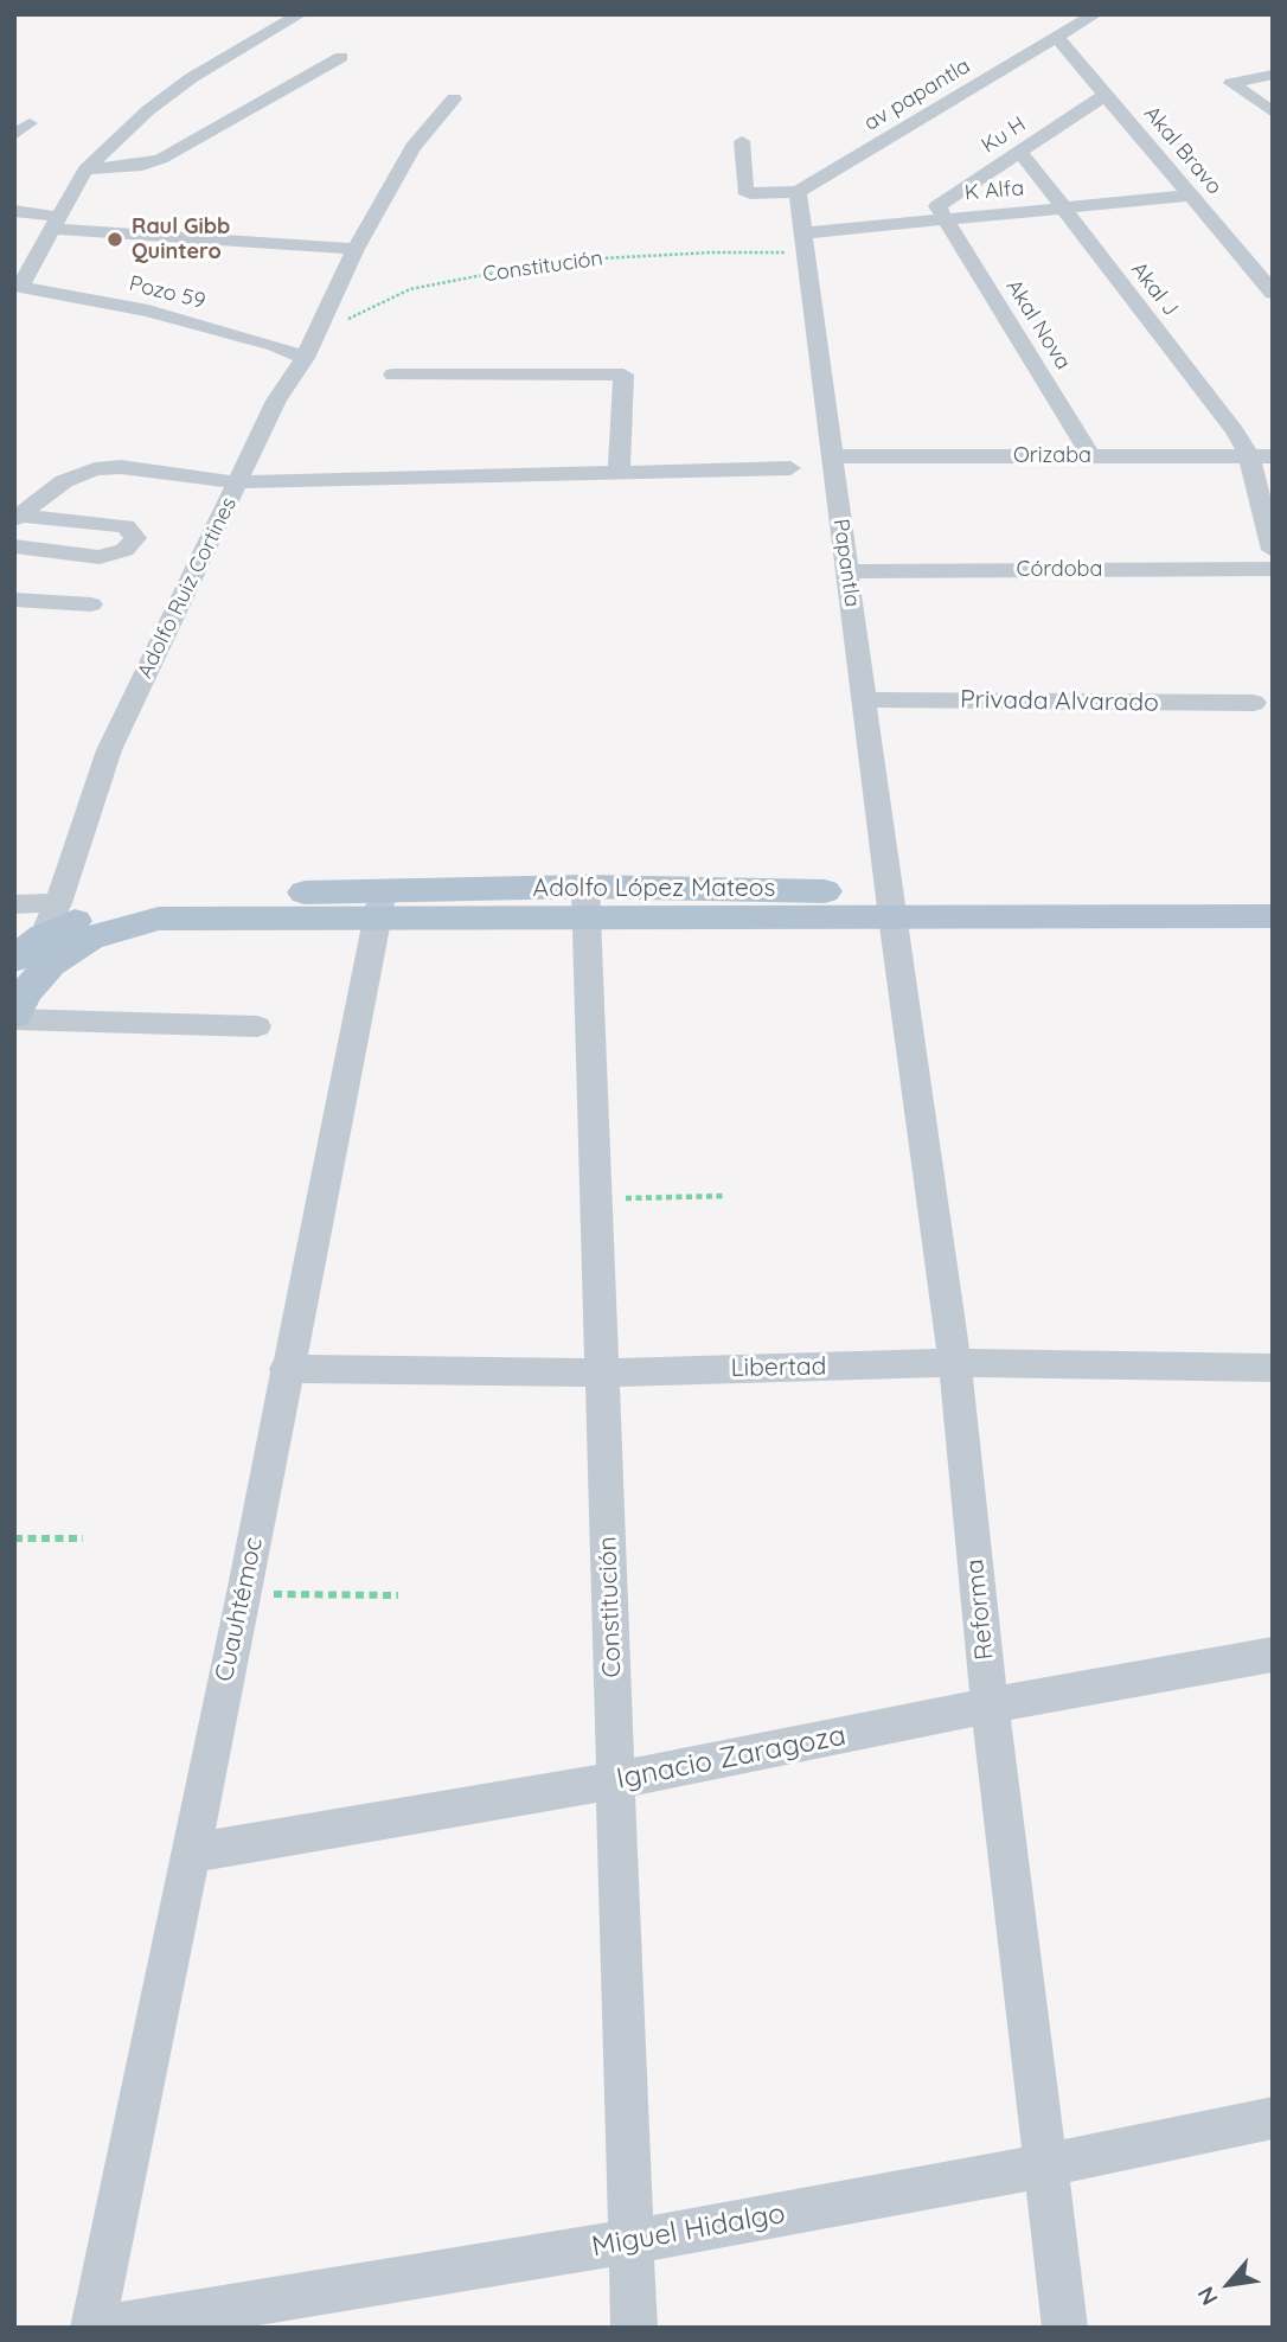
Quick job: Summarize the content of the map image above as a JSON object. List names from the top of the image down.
{
  "streets": {
    "main road": ["Adolfo Ruiz Cortines", "Adolfo López Mateos"],
    "street": [
      "av papantla",
      "Ku H",
      "Akal Bravo",
      "K Alfa",
      "Constitución",
      "Akal J",
      "Pozo 59",
      "Akal Nova",
      "Orizaba",
      "Papantla",
      "Córdoba",
      "Privada Alvarado",
      "Libertad",
      "Cuauhtémoc",
      "Reforma",
      "Ignacio Zaragoza",
      "Miguel Hidalgo"
    ]
  },
  "crossings": [
    ["av papantla", "Akal Bravo"],
    ["Ku H", "Akal Bravo"],
    ["Ku H", "K Alfa"],
    ["Ku H", "Akal J"],
    ["Ku H", "Akal Nova"],
    ["Akal Bravo", "K Alfa"],
    ["K Alfa", "Constitución"],
    ["K Alfa", "Akal J"],
    ["K Alfa", "Akal Nova"],
    ["K Alfa", "Papantla"],
    ["Constitución", "Pozo 59"],
    ["Constitución", "Papantla"],
    ["Constitución", "Adolfo Ruiz Cortines"],
    ["Constitución", "Adolfo López Mateos"],
    ["Constitución", "Libertad"],
    ["Constitución", "Ignacio Zaragoza"],
    ["Constitución", "Miguel Hidalgo"],
    ["Akal J", "Orizaba"],
    ["Pozo 59", "Adolfo Ruiz Cortines"],
    ["Akal Nova", "Orizaba"],
    ["Orizaba", "Papantla"],
    ["Papantla", "Córdoba"],
    ["Papantla", "Privada Alvarado"],
    ["Papantla", "Adolfo López Mateos"],
    ["Papantla", "Reforma"],
    ["Adolfo Ruiz Cortines", "Adolfo López Mateos"],
    ["Adolfo López Mateos", "Cuauhtémoc"],
    ["Adolfo López Mateos", "Reforma"],
    ["Libertad", "Cuauhtémoc"],
    ["Libertad", "Reforma"],
    ["Cuauhtémoc", "Ignacio Zaragoza"],
    ["Reforma", "Ignacio Zaragoza"],
    ["Reforma", "Miguel Hidalgo"]
  ],
  "places": ["Raul Gibb Quintero"],
  "north": "bottom left"
}
